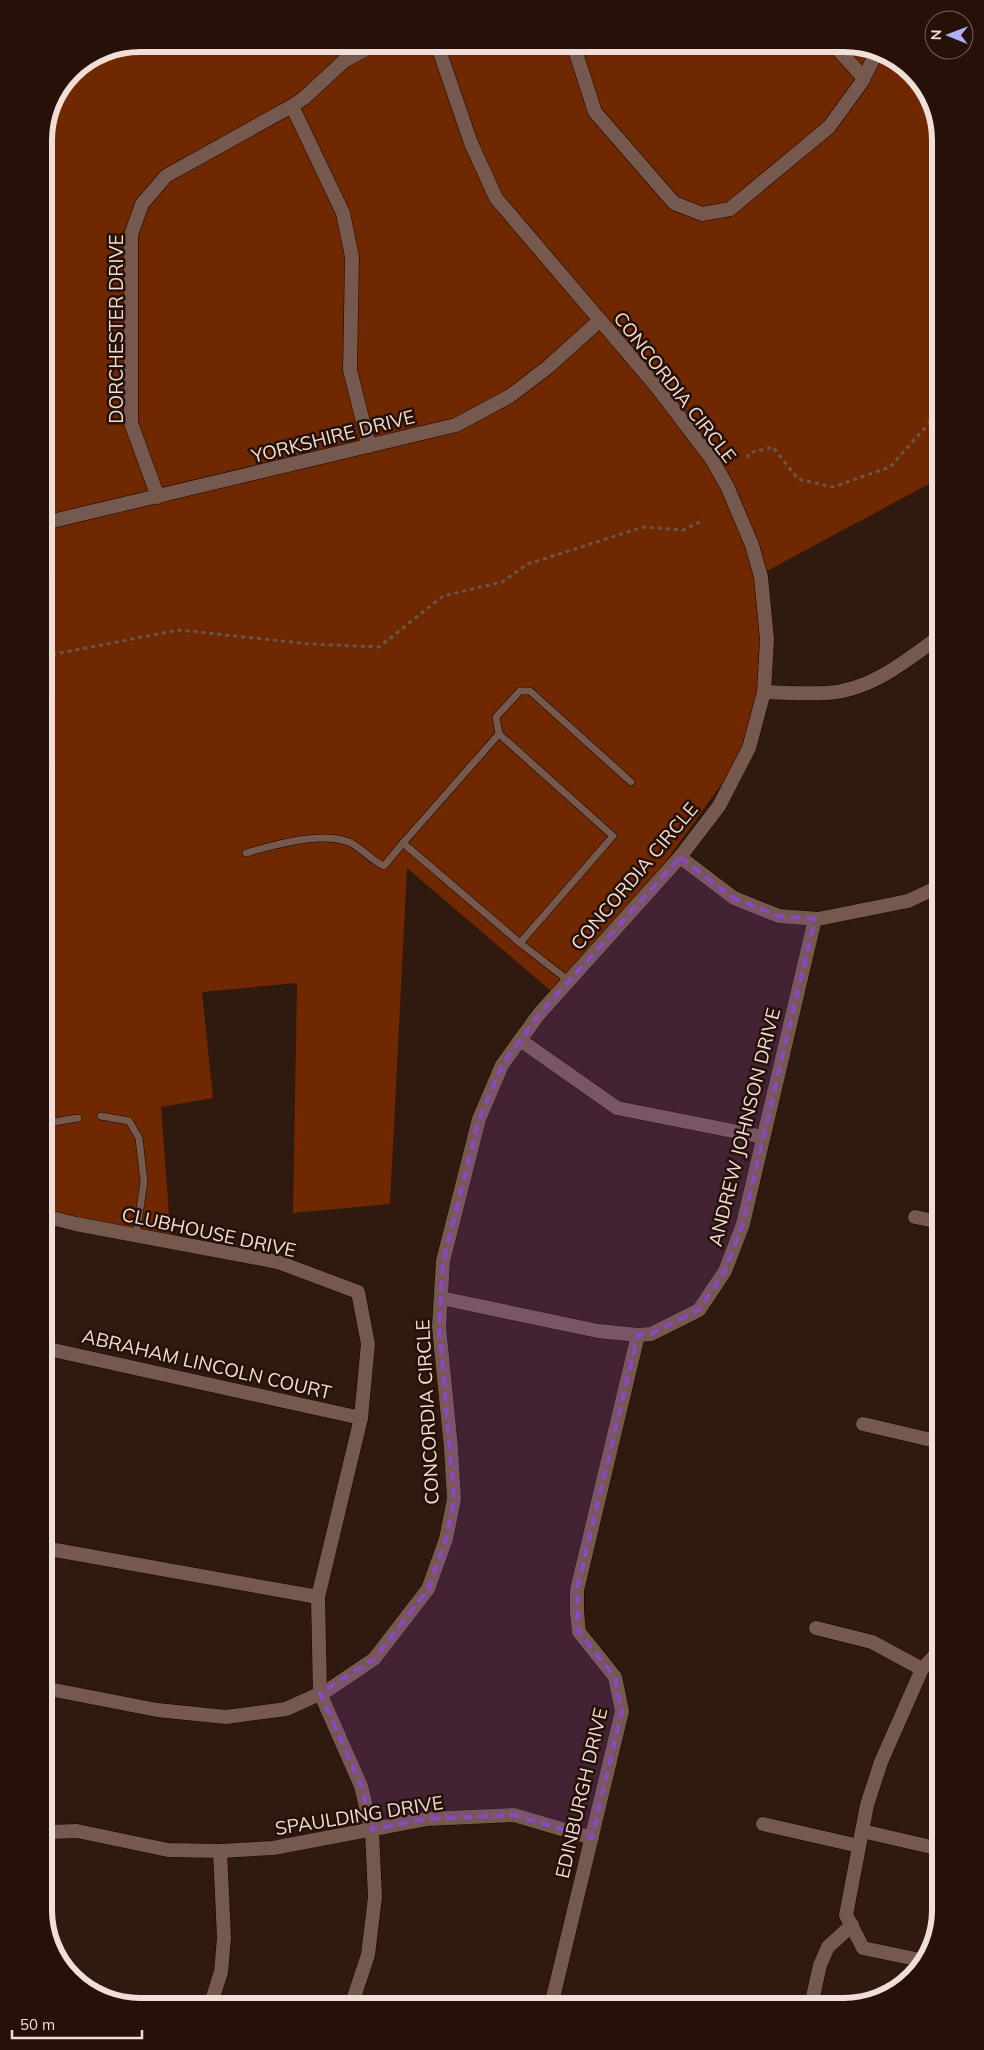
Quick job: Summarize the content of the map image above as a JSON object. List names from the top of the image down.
{
  "streets": {
    "street": [
      "DORCHESTER DRIVE",
      "CONCORDIA CIRCLE",
      "YORKSHIRE DRIVE",
      "ANDREW JOHNSON DRIVE",
      "CLUBHOUSE DRIVE",
      "ABRAHAM LINCOLN COURT",
      "EDINBURGH DRIVE",
      "SPAULDING DRIVE"
    ]
  },
  "crossings": [
    ["DORCHESTER DRIVE", "YORKSHIRE DRIVE"],
    ["CONCORDIA CIRCLE", "YORKSHIRE DRIVE"],
    ["CONCORDIA CIRCLE", "ANDREW JOHNSON DRIVE"],
    ["ANDREW JOHNSON DRIVE", "EDINBURGH DRIVE"],
    ["CLUBHOUSE DRIVE", "ABRAHAM LINCOLN COURT"],
    ["EDINBURGH DRIVE", "SPAULDING DRIVE"]
  ],
  "scale_bar": "50 m",
  "north": "left"
}
